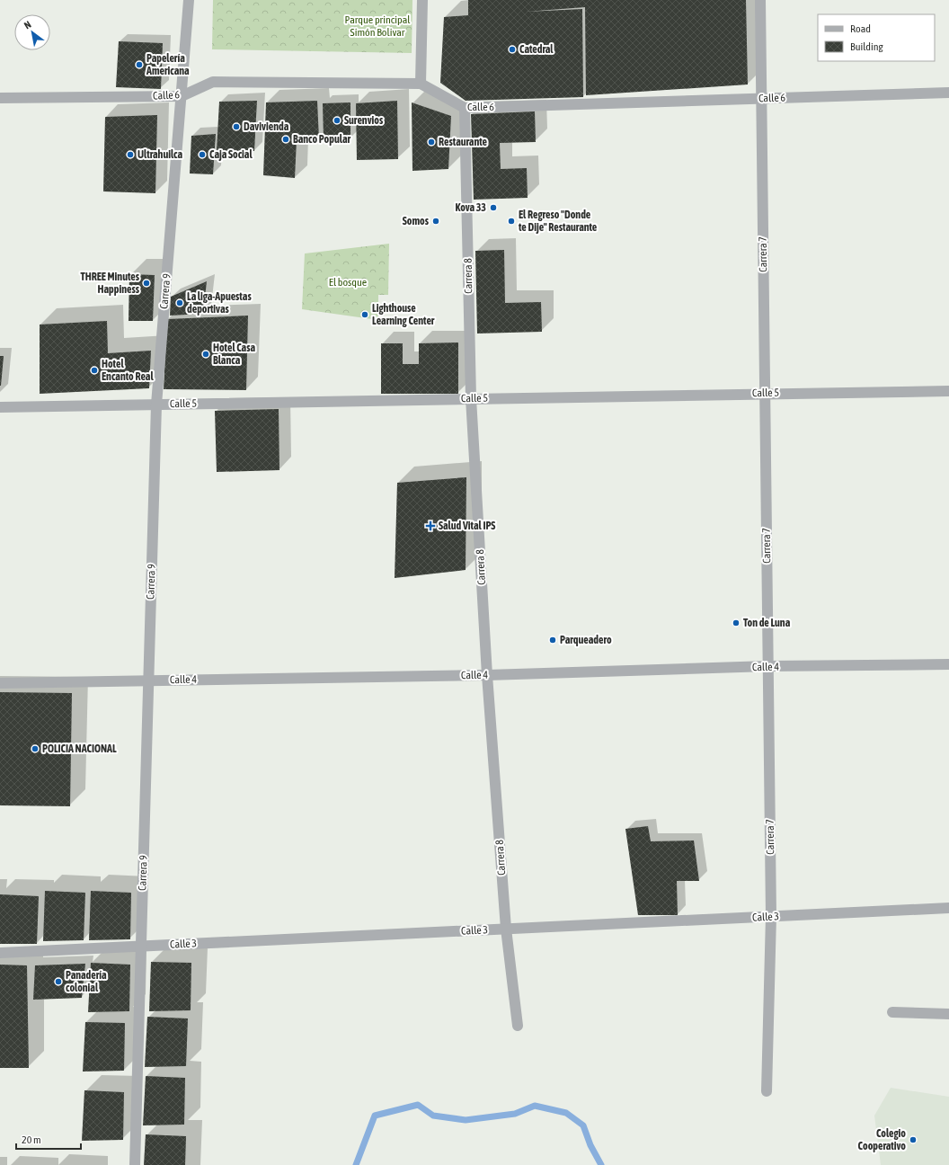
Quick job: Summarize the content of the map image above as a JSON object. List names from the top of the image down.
{
  "streets": {
    "street": [
      "Calle 6",
      "Carrera 7",
      "Carrera 8",
      "Carrera 9",
      "Calle 5",
      "Calle 4",
      "Calle 3"
    ]
  },
  "crossings": [
    ["Calle 6", "Carrera 7"],
    ["Calle 6", "Carrera 8"],
    ["Calle 6", "Carrera 9"],
    ["Carrera 7", "Calle 5"],
    ["Carrera 7", "Calle 4"],
    ["Carrera 7", "Calle 3"],
    ["Carrera 8", "Calle 5"],
    ["Carrera 8", "Calle 4"],
    ["Carrera 8", "Calle 3"],
    ["Carrera 9", "Calle 5"],
    ["Carrera 9", "Calle 4"],
    ["Carrera 9", "Calle 3"]
  ],
  "parks": ["Parque principal Simón Bolivar", "El bosque"],
  "places": {
    "other": [
      "Catedral",
      "Papelería Americana",
      "Surenvios",
      "Davivienda",
      "Banco Popular",
      "Restaurante",
      "Ultrahuilca",
      "Caja Social",
      "Kova 33",
      "Somos",
      "El Regreso \"Donde te Dije\" Restaurante",
      "THREE Minutes Happiness",
      "La liga-Apuestas deportivas",
      "Lighthouse Learning Center",
      "Hotel Casa Blanca",
      "Hotel Encanto Real",
      "Ton de Luna",
      "Parqueadero",
      "POLICIA NACIONAL",
      "Panadería colonial",
      "Colegio Cooperativo"
    ],
    "health": ["Salud Vital IPS"]
  },
  "legend": ["Road", "Building"],
  "scale_bar": "20 m",
  "north": "top left"
}
